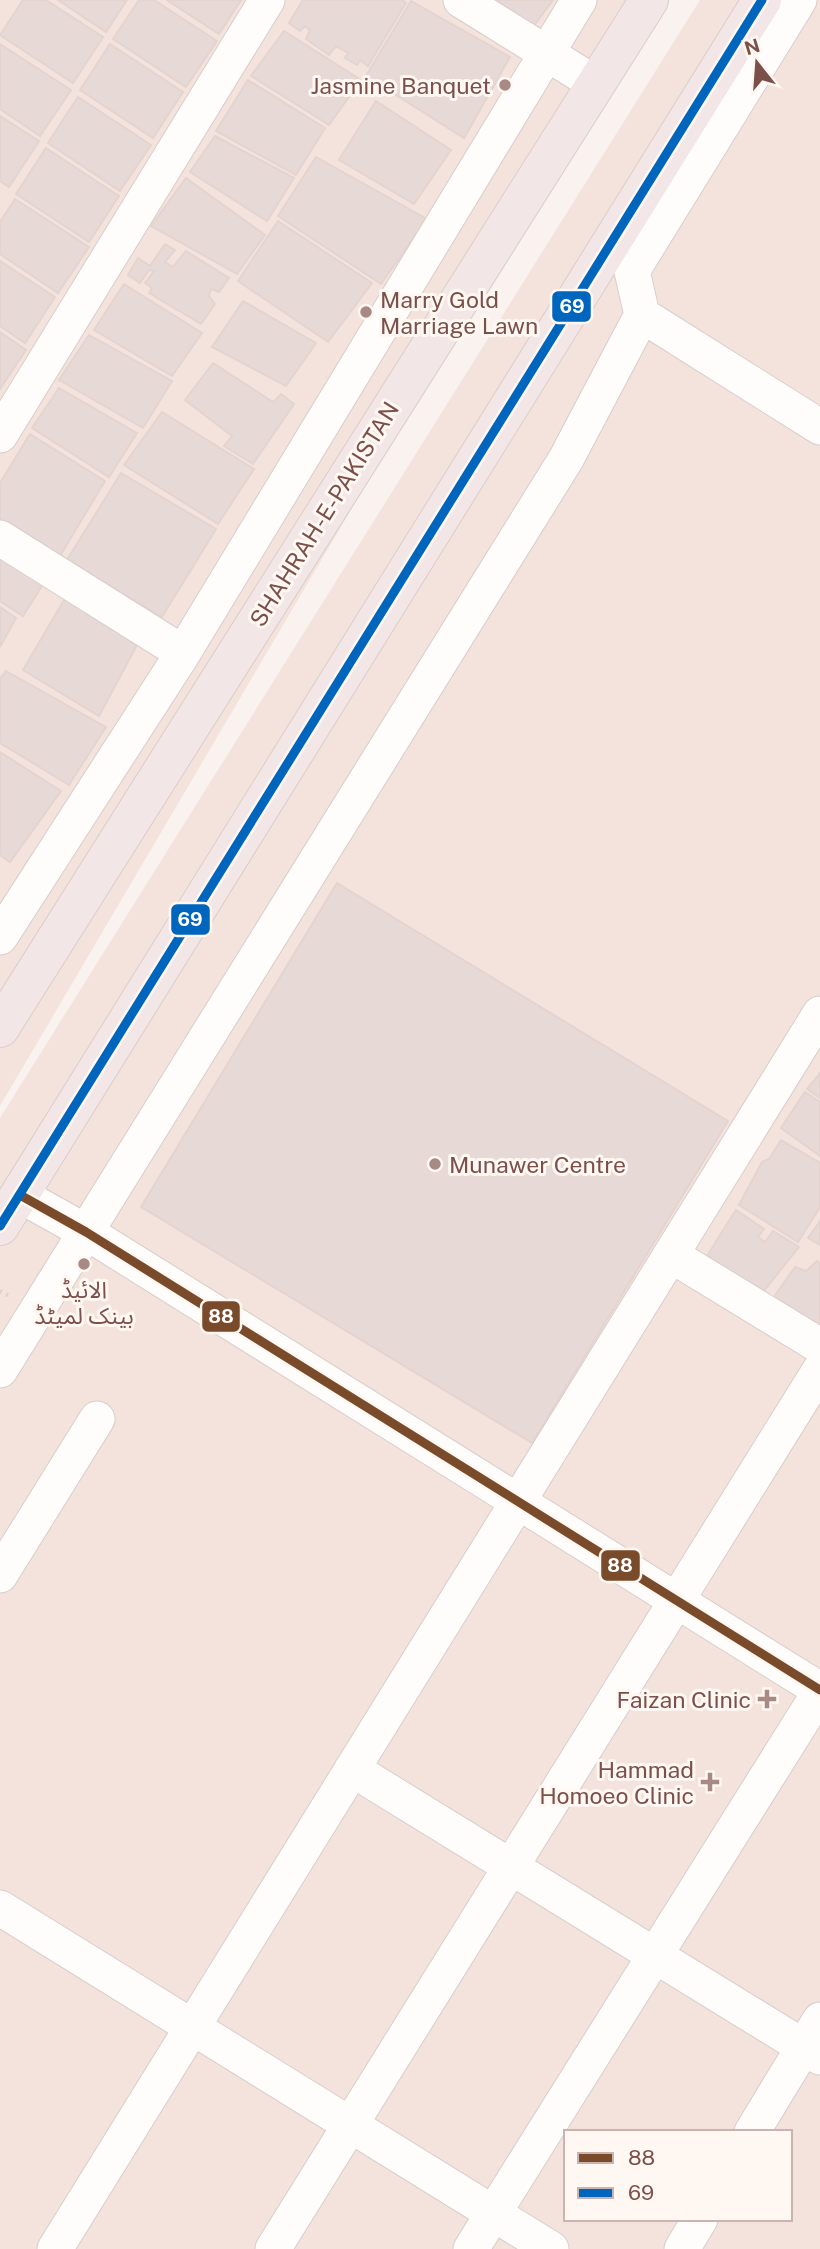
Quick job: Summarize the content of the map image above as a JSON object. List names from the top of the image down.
{
  "streets": {
    "highway": ["SHAHRAH-E-PAKISTAN"]
  },
  "places": {
    "other": [
      "Jasmine Banquet",
      "Marry Gold Marriage Lawn",
      "Munawer Centre",
      "الائیڈ بینک لمیٹڈ"
    ],
    "health": ["Faizan Clinic", "Hammad Homoeo Clinic"]
  },
  "lines": ["transit line 69", "transit line 88"],
  "legend": ["88", "69"],
  "north": "top"
}
